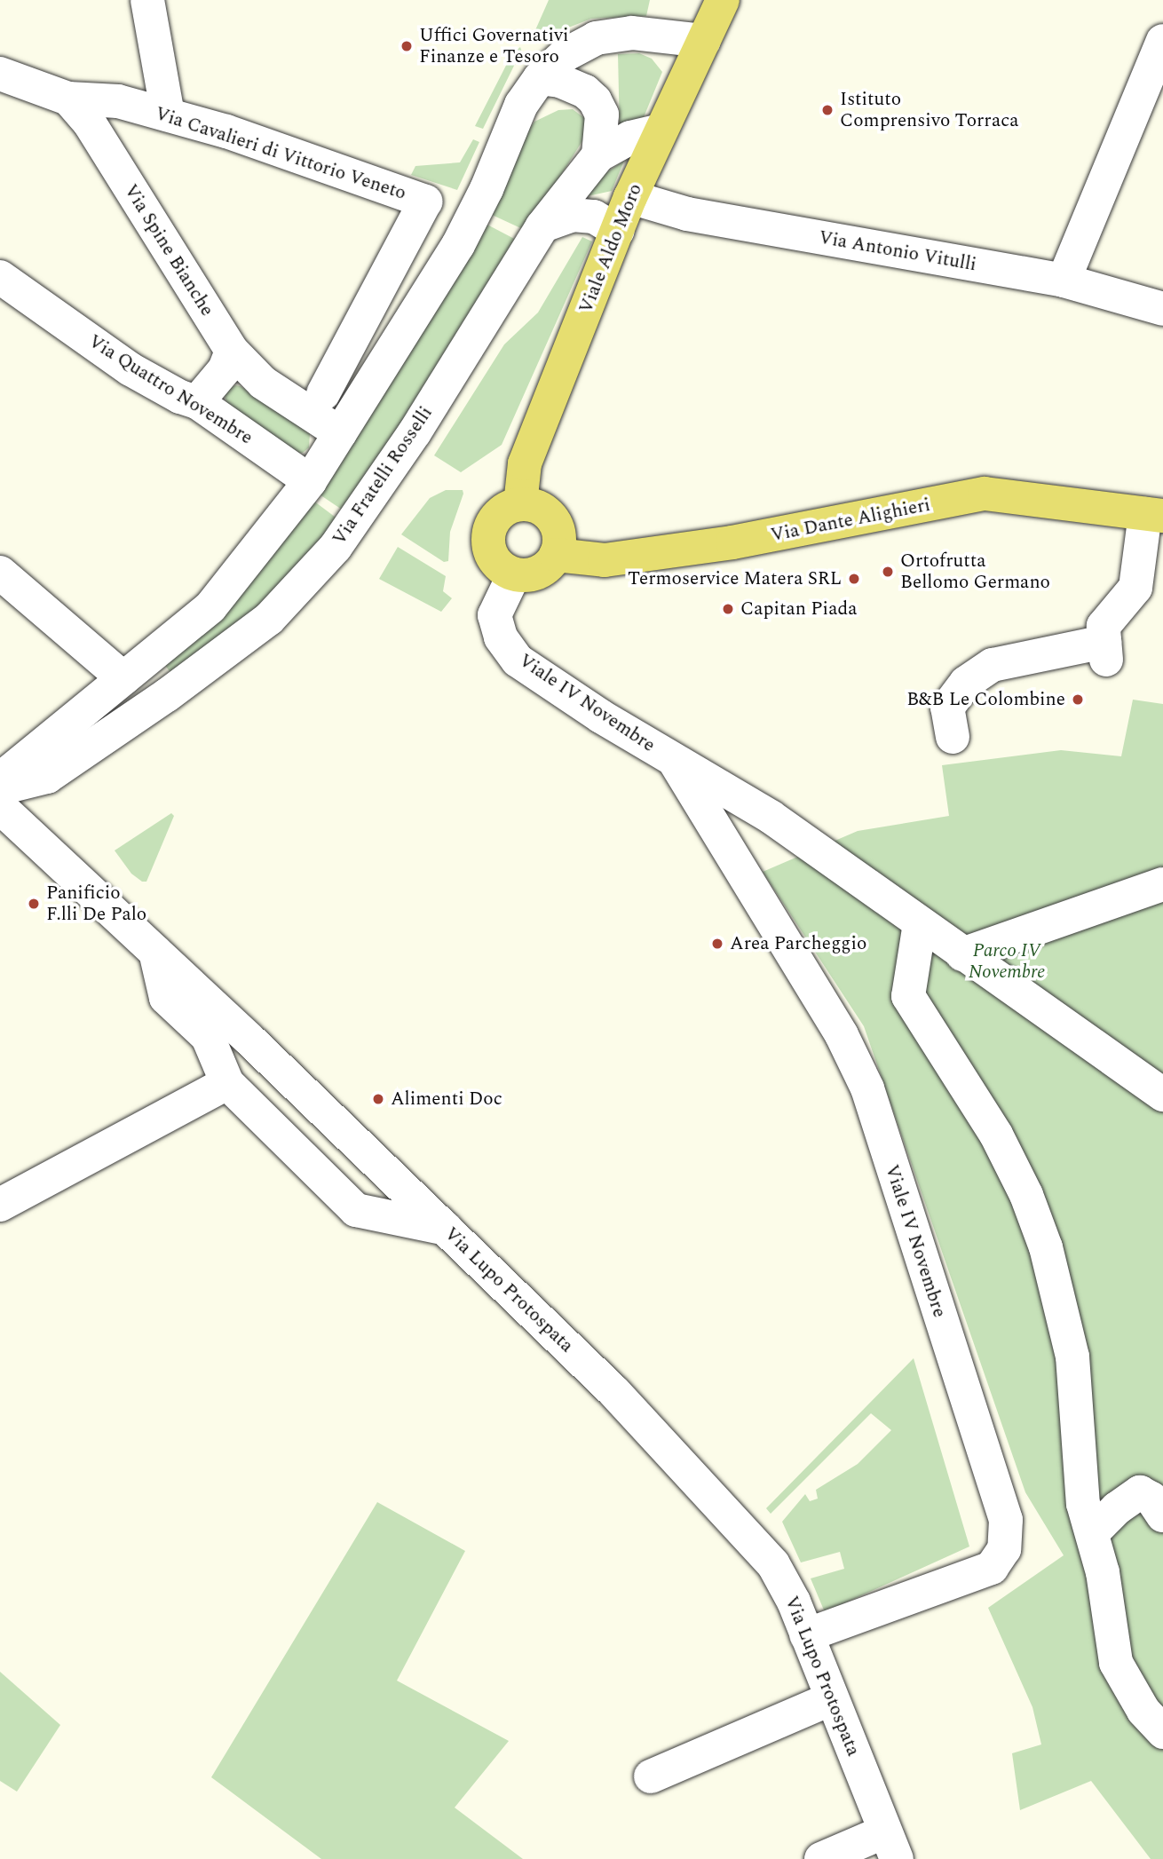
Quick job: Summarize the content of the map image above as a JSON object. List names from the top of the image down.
{
  "streets": {
    "main road": ["Viale Aldo Moro", "Via Dante Alighieri"],
    "street": [
      "Via Cavalieri di Vittorio Veneto",
      "Via Spine Bianche",
      "Via Antonio Vitulli",
      "Via Quattro Novembre",
      "Via Fratelli Rosselli",
      "Viale IV Novembre",
      "Via Lupo Protospata"
    ]
  },
  "crossings": [
    ["Via Cavalieri di Vittorio Veneto", "Via Spine Bianche"],
    ["Viale Aldo Moro", "Via Antonio Vitulli"],
    ["Viale Aldo Moro", "Via Dante Alighieri"],
    ["Viale Aldo Moro", "Viale IV Novembre"],
    ["Via Dante Alighieri", "Viale IV Novembre"],
    ["Viale IV Novembre", "Via Lupo Protospata"]
  ],
  "parks": ["Parco IV Novembre"],
  "places": [
    "Uffici Governativi Finanze e Tesoro",
    "Istituto Comprensivo Torraca",
    "Ortofrutta Bellomo Germano",
    "Termoservice Matera SRL",
    "Capitan Piada",
    "B&B Le Colombine",
    "Panificio F.lli De Palo",
    "Area Parcheggio",
    "Alimenti Doc"
  ]
}
